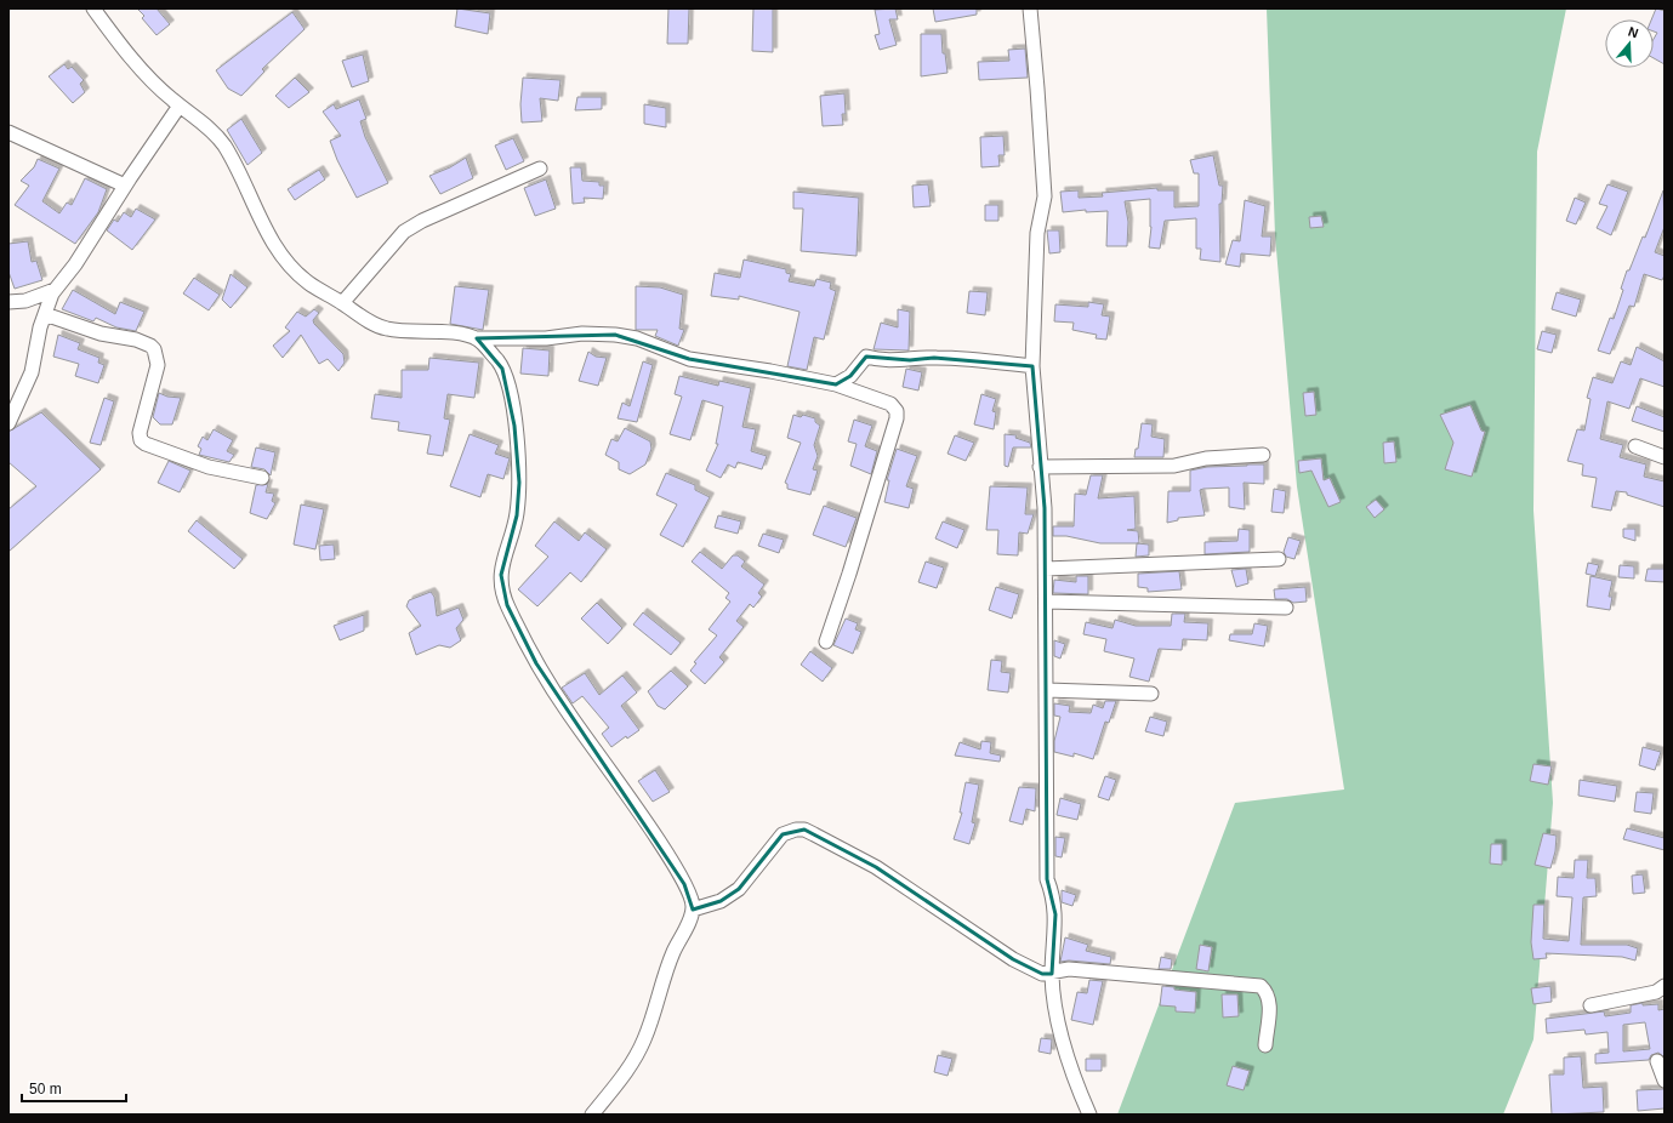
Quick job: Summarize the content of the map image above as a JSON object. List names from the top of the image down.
{
  "scale_bar": "50 m",
  "north": "top"
}
